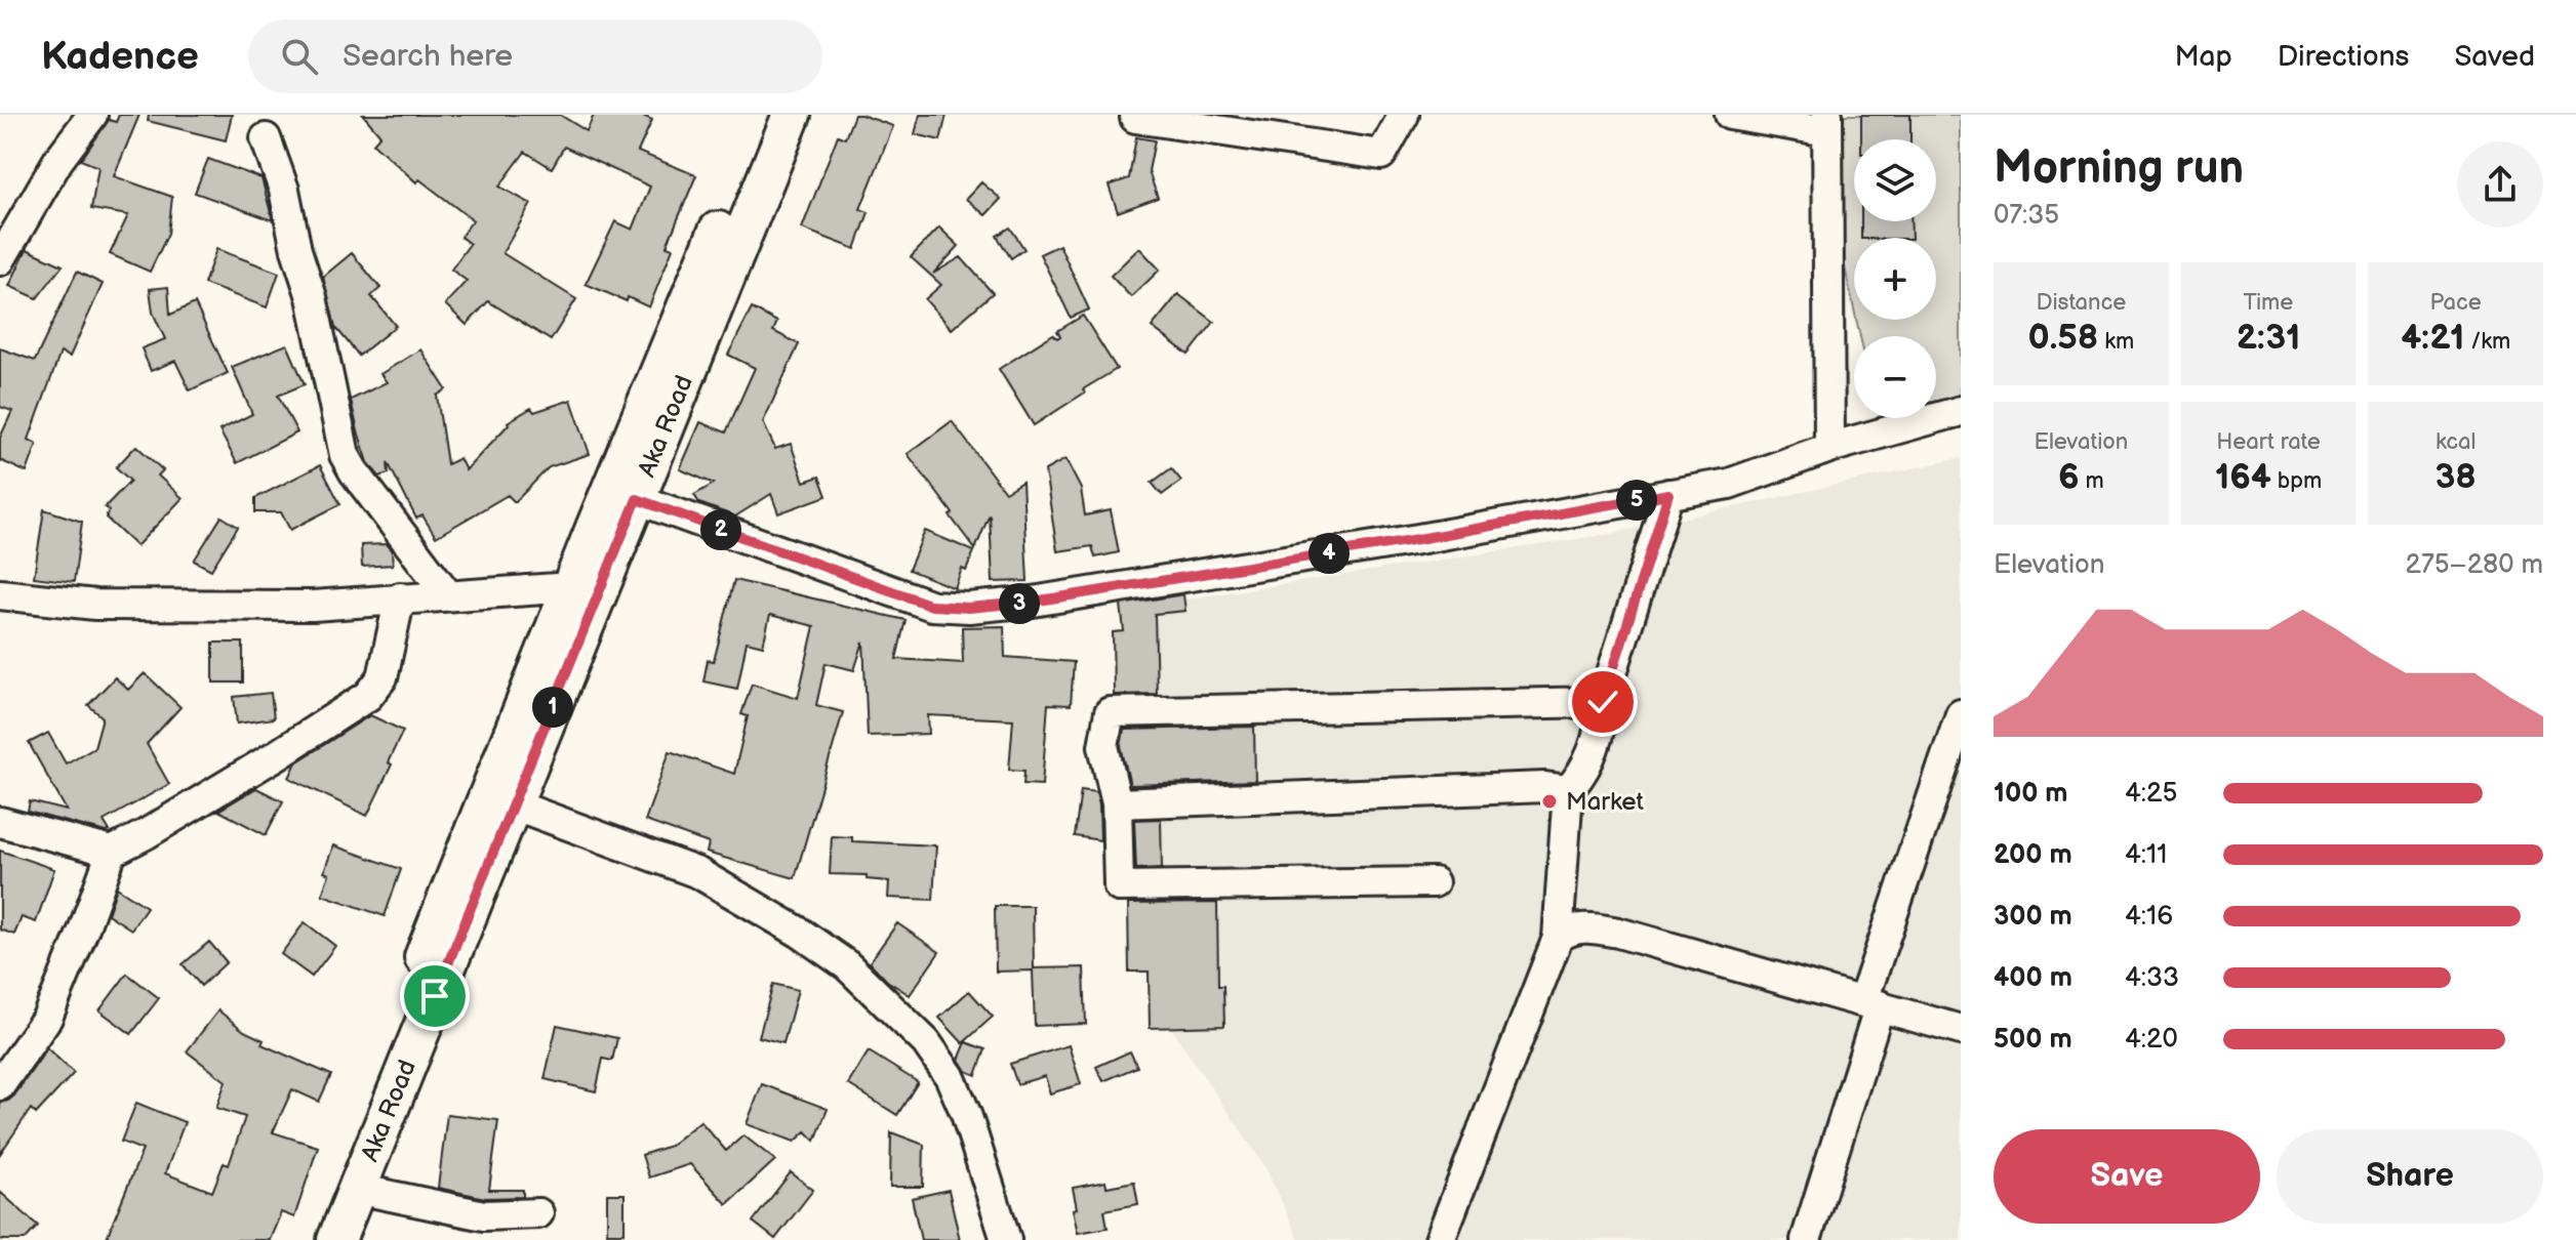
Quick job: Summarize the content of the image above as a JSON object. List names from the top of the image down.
{
  "streets": {
    "main road": ["Aka Road"]
  },
  "places": ["Market"],
  "page": {
    "header": "Kadence",
    "search": "Search here",
    "nav": ["Map", "Directions", "Saved"],
    "heading": ["Morning run", "07:35"],
    "map_buttons": ["+", "−"],
    "stats": [
      ["Distance", "0.58 km"],
      ["Time", "2:31"],
      ["Pace", "4:21 /km"],
      ["Elevation", "6 m"],
      ["Heart rate", "164 bpm"],
      ["kcal", "38"]
    ],
    "pins": [
      "5",
      "2",
      "4",
      "3",
      "1"
    ],
    "chart": ["Elevation", "275–280 m"],
    "list": [
      {
        "name": "100 m",
        "note": "4:25"
      },
      {
        "name": "200 m",
        "note": "4:11"
      },
      {
        "name": "300 m",
        "note": "4:16"
      },
      {
        "name": "400 m",
        "note": "4:33"
      },
      {
        "name": "500 m",
        "note": "4:20"
      }
    ],
    "buttons": ["Save", "Share"]
  }
}
